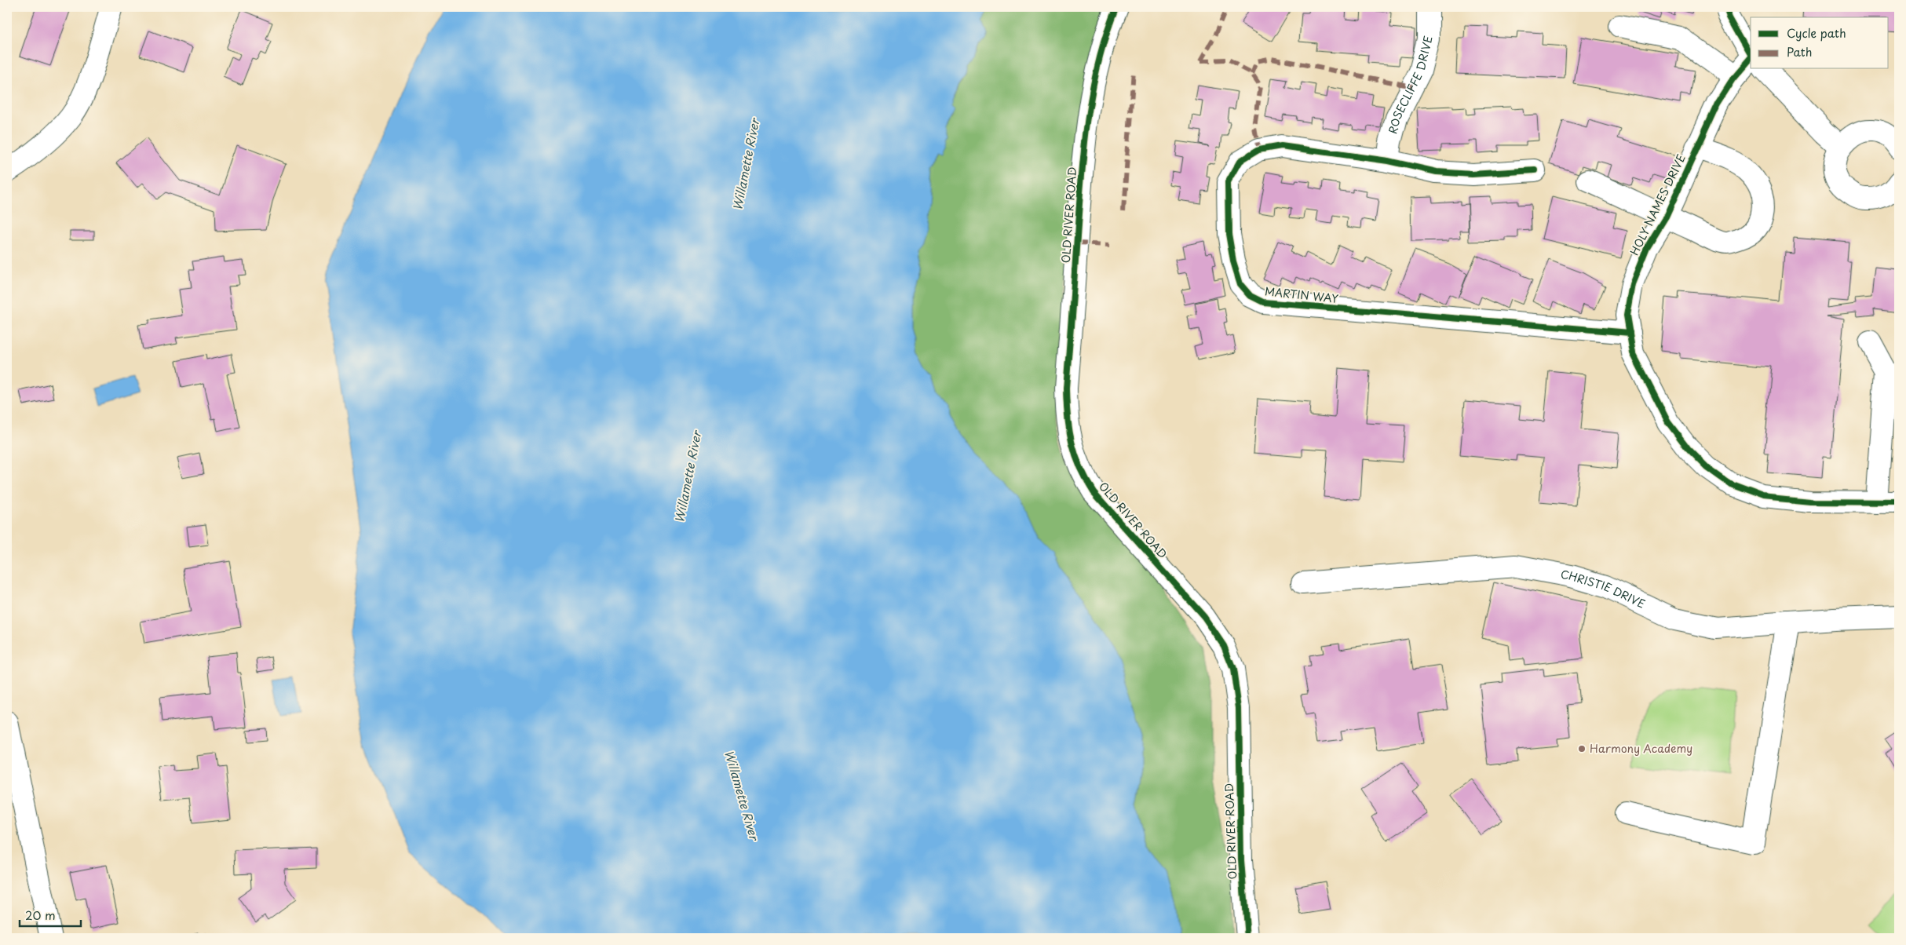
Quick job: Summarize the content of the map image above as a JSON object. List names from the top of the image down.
{
  "streets": {
    "street": [
      "ROSECLIFFE DRIVE",
      "HOLY NAMES DRIVE",
      "OLD RIVER ROAD",
      "MARTIN WAY",
      "CHRISTIE DRIVE"
    ]
  },
  "crossings": [
    ["ROSECLIFFE DRIVE", "MARTIN WAY"],
    ["HOLY NAMES DRIVE", "MARTIN WAY"]
  ],
  "water": ["Willamette River"],
  "places": ["Harmony Academy"],
  "legend": ["Cycle path", "Path"],
  "scale_bar": "20 m"
}
